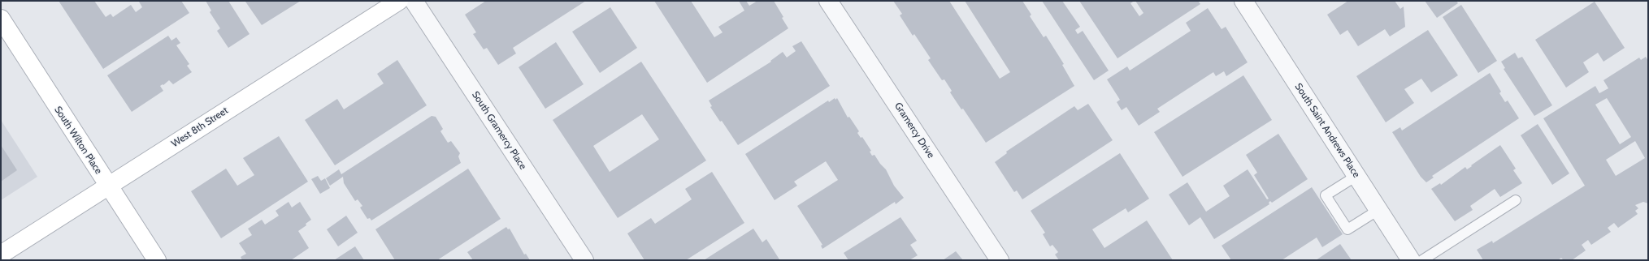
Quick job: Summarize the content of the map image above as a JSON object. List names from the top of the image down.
{
  "streets": {
    "main road": ["West 8th Street", "South Wilton Place"],
    "street": ["South Gramercy Place", "Gramercy Drive", "South Saint Andrews Place"]
  },
  "crossings": [
    ["West 8th Street", "South Wilton Place"]
  ]
}
